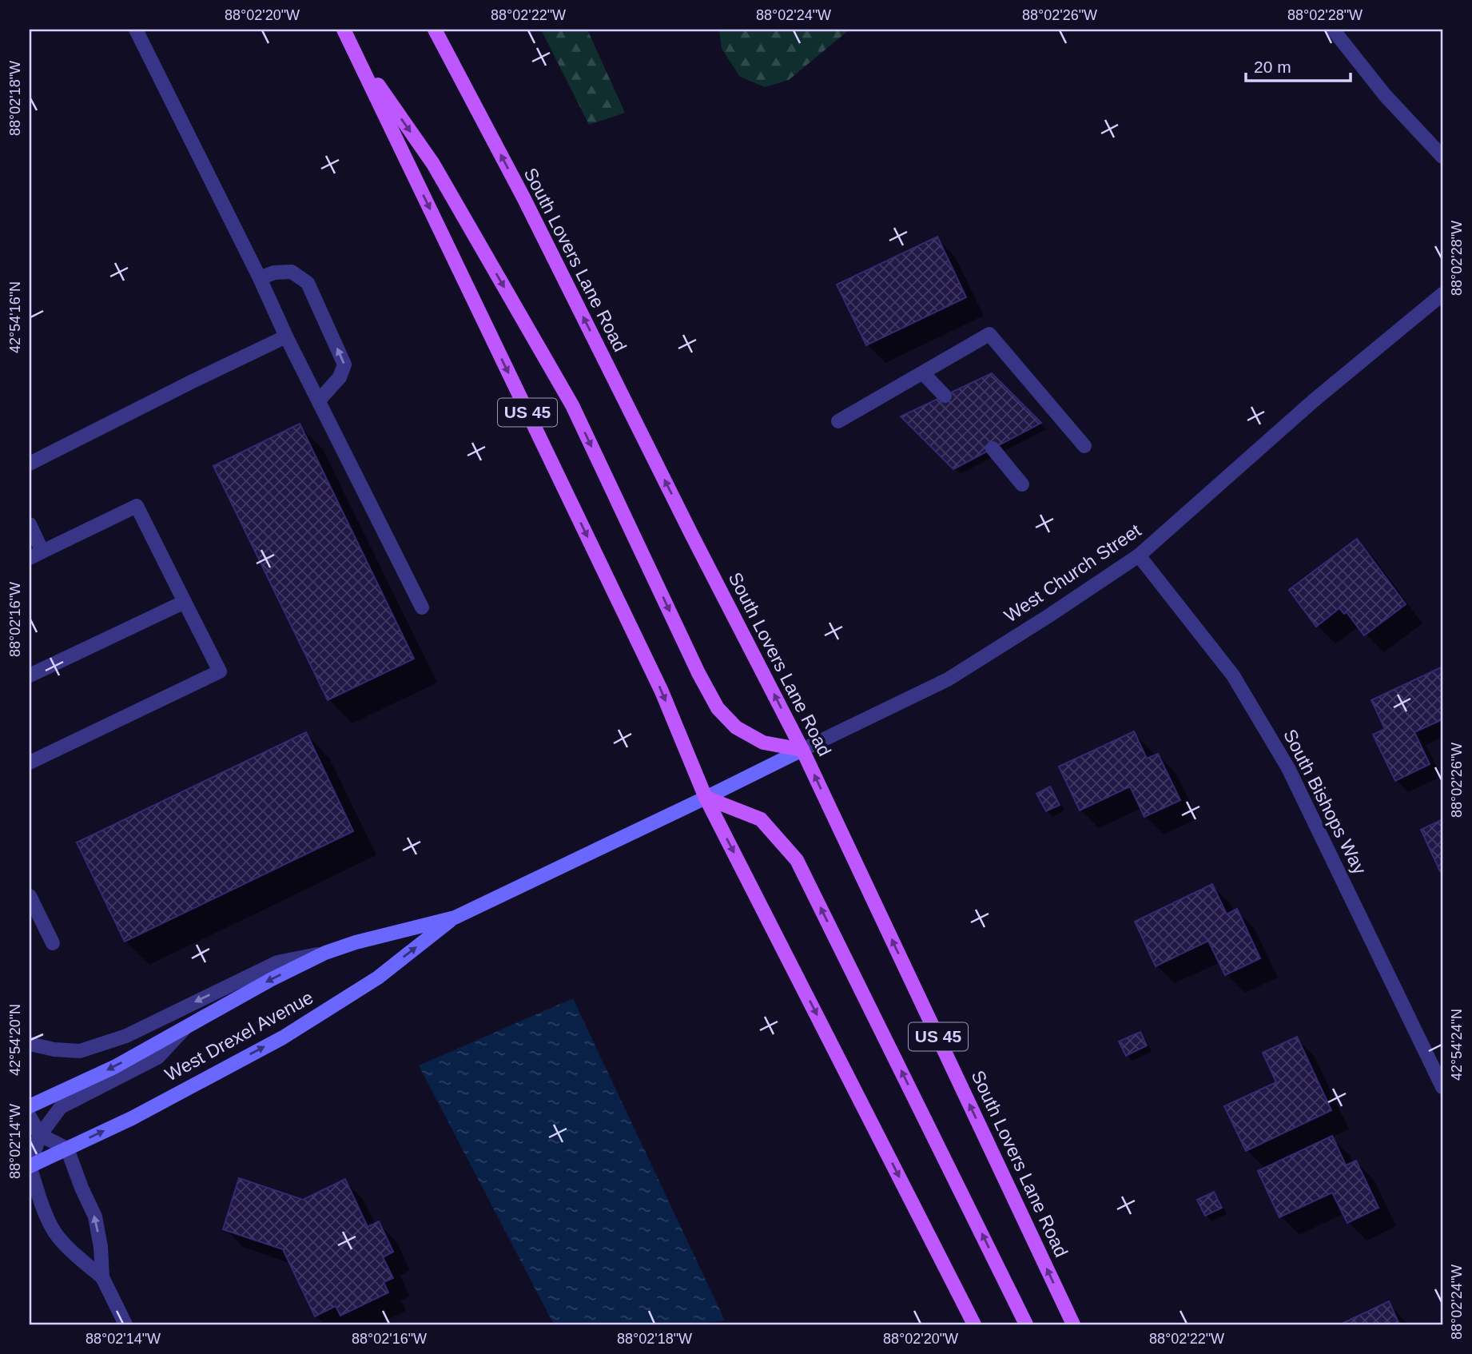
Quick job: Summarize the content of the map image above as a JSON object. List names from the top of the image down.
{
  "streets": {
    "main road": ["South Lovers Lane Road", "US 45"],
    "street": ["West Church Street", "South Bishops Way", "West Drexel Avenue"]
  },
  "crossings": [
    ["South Lovers Lane Road", "West Church Street"],
    ["US 45", "West Church Street"],
    ["US 45", "West Drexel Avenue"],
    ["West Church Street", "South Bishops Way"],
    ["West Church Street", "West Drexel Avenue"]
  ],
  "scale_bar": "20 m",
  "coordinates": [
    "88°02'20\"W",
    "88°02'22\"W",
    "88°02'24\"W",
    "88°02'26\"W",
    "88°02'28\"W",
    "88°02'18\"W",
    "42°54'16\"N",
    "88°02'16\"W",
    "42°54'20\"N",
    "42°54'24\"N",
    "88°02'14\"W"
  ]
}
